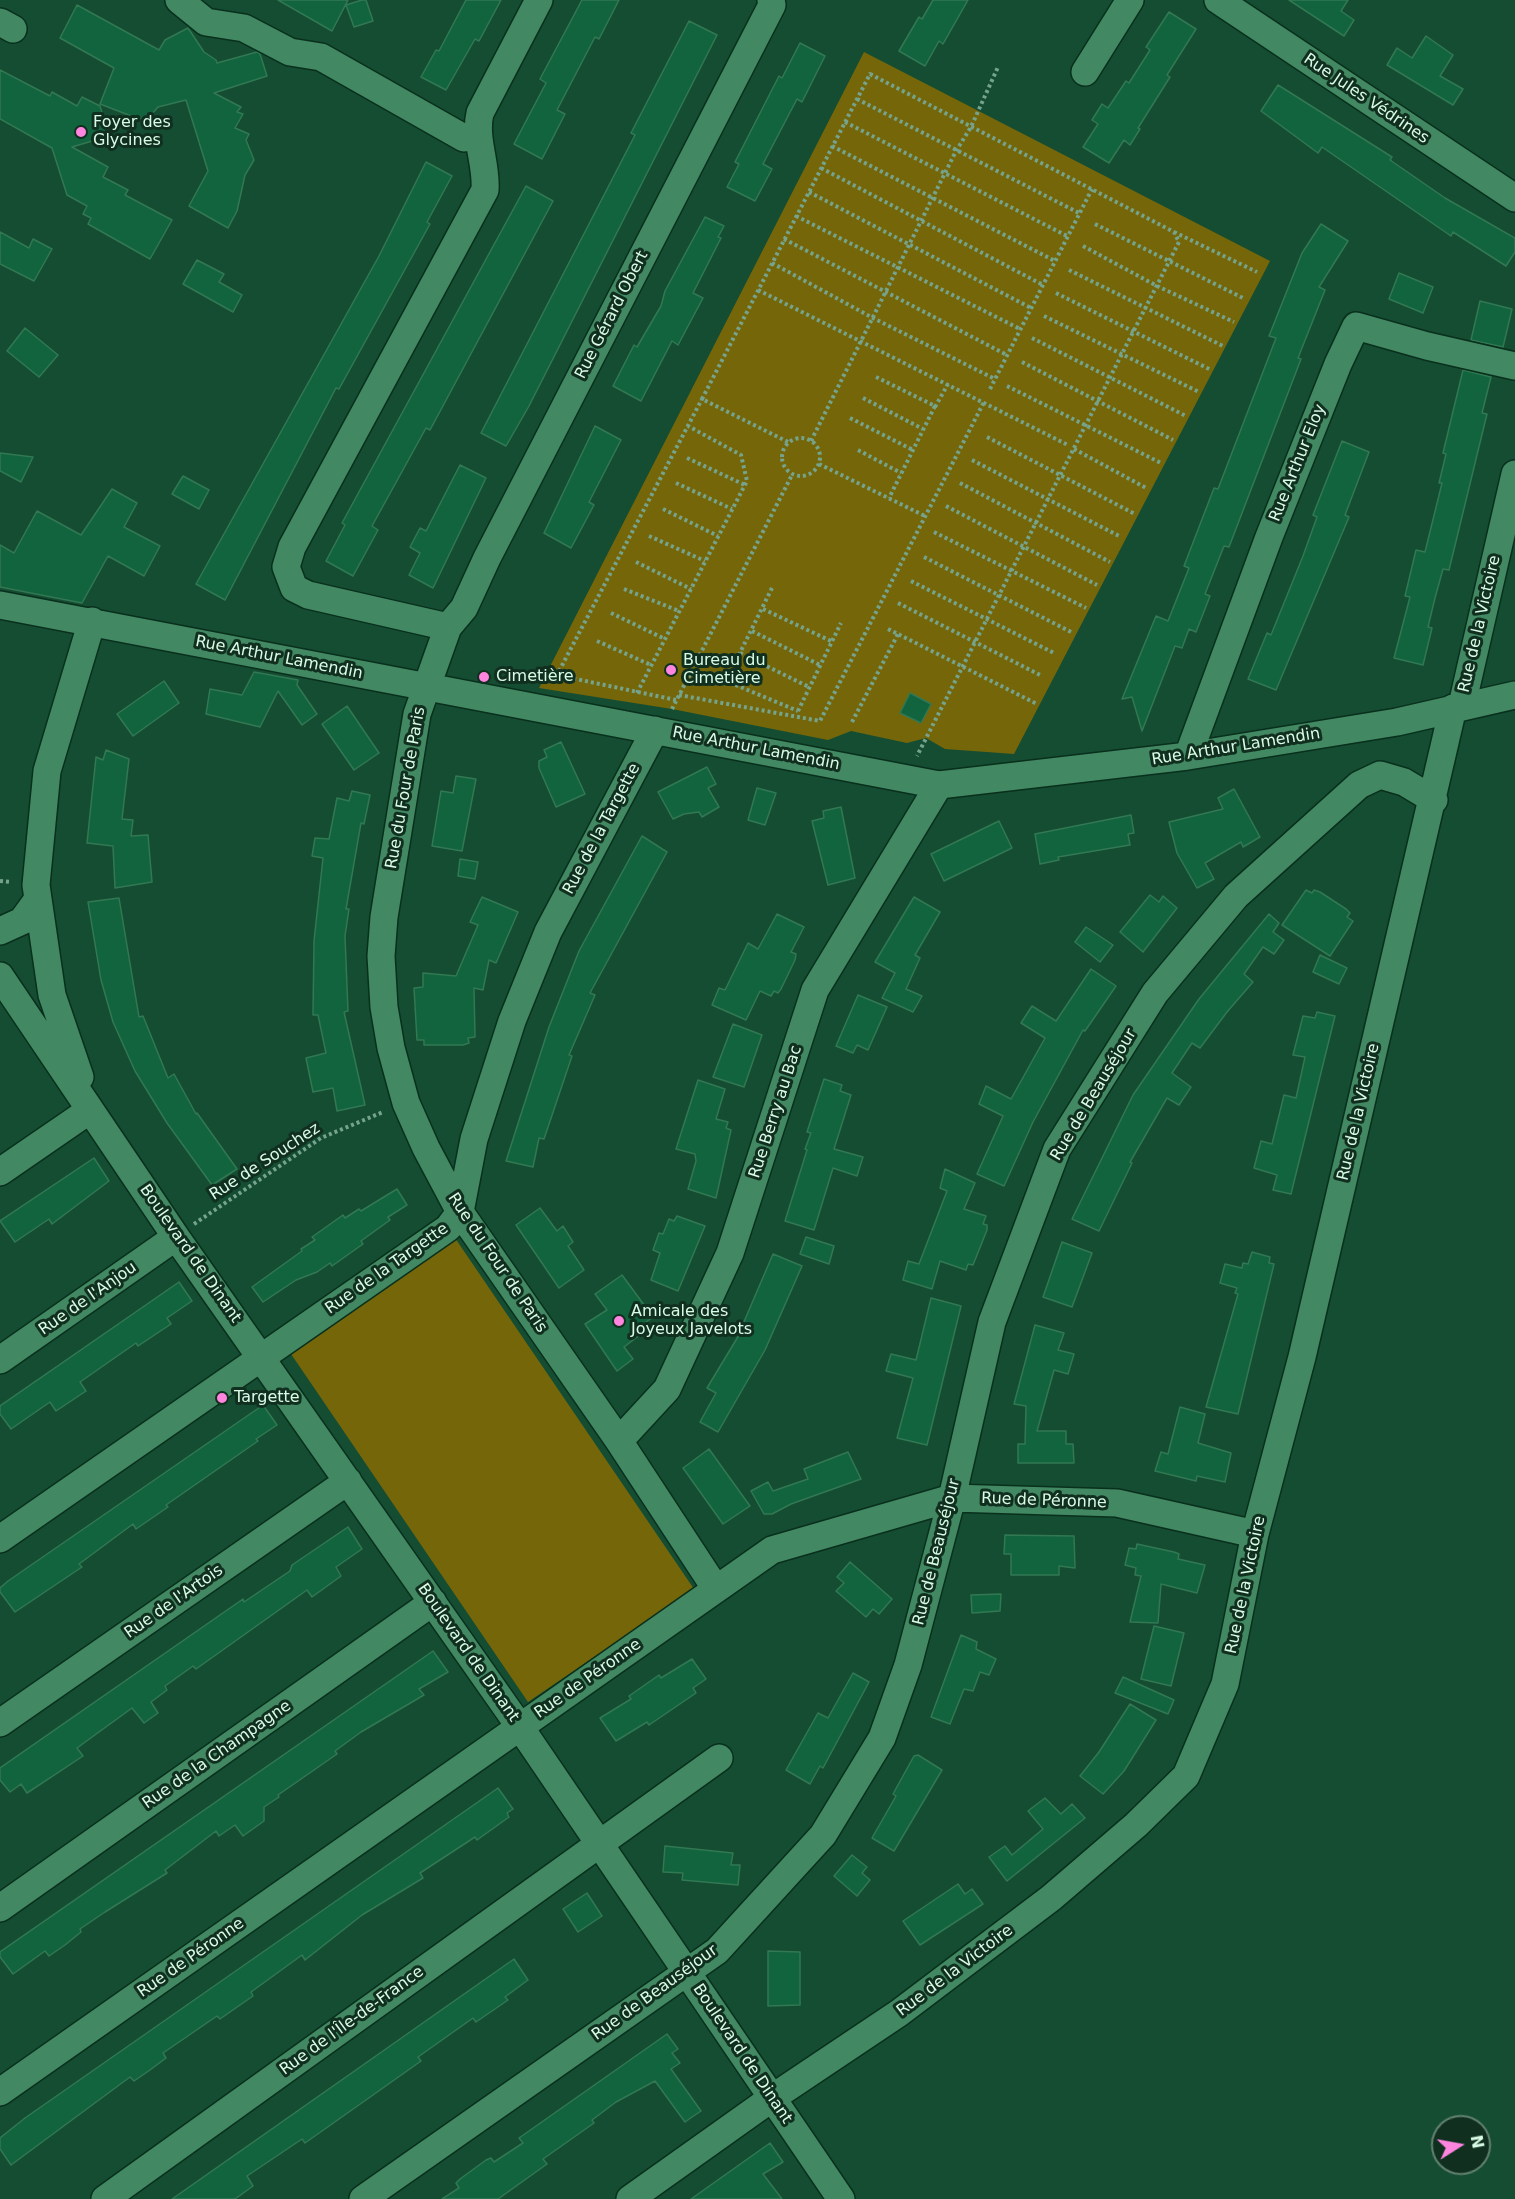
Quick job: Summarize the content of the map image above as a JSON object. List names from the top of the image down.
{
  "streets": {
    "street": [
      "Rue Jules Védrines",
      "Rue Gérard Obert",
      "Rue Arthur Eloy",
      "Rue de la Victoire",
      "Rue Arthur Lamendin",
      "Rue du Four de Paris",
      "Rue de la Targette",
      "Rue de Beauséjour",
      "Rue Berry au Bac",
      "Boulevard de Dinant",
      "Rue de l'Anjou",
      "Rue de Péronne",
      "Rue de l'Artois",
      "Rue de la Champagne",
      "Rue de l'Île-de-France"
    ],
    "path": ["Rue de Souchez"]
  },
  "crossings": [
    ["Rue Gérard Obert", "Rue Arthur Lamendin"],
    ["Rue Gérard Obert", "Rue du Four de Paris"],
    ["Rue Arthur Eloy", "Rue Arthur Lamendin"],
    ["Rue de la Victoire", "Rue Arthur Lamendin"],
    ["Rue de la Victoire", "Rue de Beauséjour"],
    ["Rue de la Victoire", "Boulevard de Dinant"],
    ["Rue de la Victoire", "Rue de Péronne"],
    ["Rue Arthur Lamendin", "Rue du Four de Paris"],
    ["Rue Arthur Lamendin", "Rue de la Targette"],
    ["Rue Arthur Lamendin", "Rue Berry au Bac"],
    ["Rue Arthur Lamendin", "Boulevard de Dinant"],
    ["Rue du Four de Paris", "Rue de la Targette"],
    ["Rue du Four de Paris", "Rue Berry au Bac"],
    ["Rue du Four de Paris", "Rue de Souchez"],
    ["Rue du Four de Paris", "Rue de Péronne"],
    ["Rue de la Targette", "Boulevard de Dinant"],
    ["Rue de Beauséjour", "Boulevard de Dinant"],
    ["Rue de Beauséjour", "Rue de Péronne"],
    ["Rue de Souchez", "Boulevard de Dinant"],
    ["Rue de Souchez", "Rue de l'Anjou"],
    ["Boulevard de Dinant", "Rue de l'Anjou"],
    ["Boulevard de Dinant", "Rue de Péronne"],
    ["Boulevard de Dinant", "Rue de l'Artois"],
    ["Boulevard de Dinant", "Rue de la Champagne"],
    ["Boulevard de Dinant", "Rue de l'Île-de-France"]
  ],
  "places": [
    "Foyer des Glycines",
    "Bureau du Cimetière",
    "Cimetière",
    "Amicale des Joyeux Javelots",
    "Targette"
  ],
  "north": "right"
}
